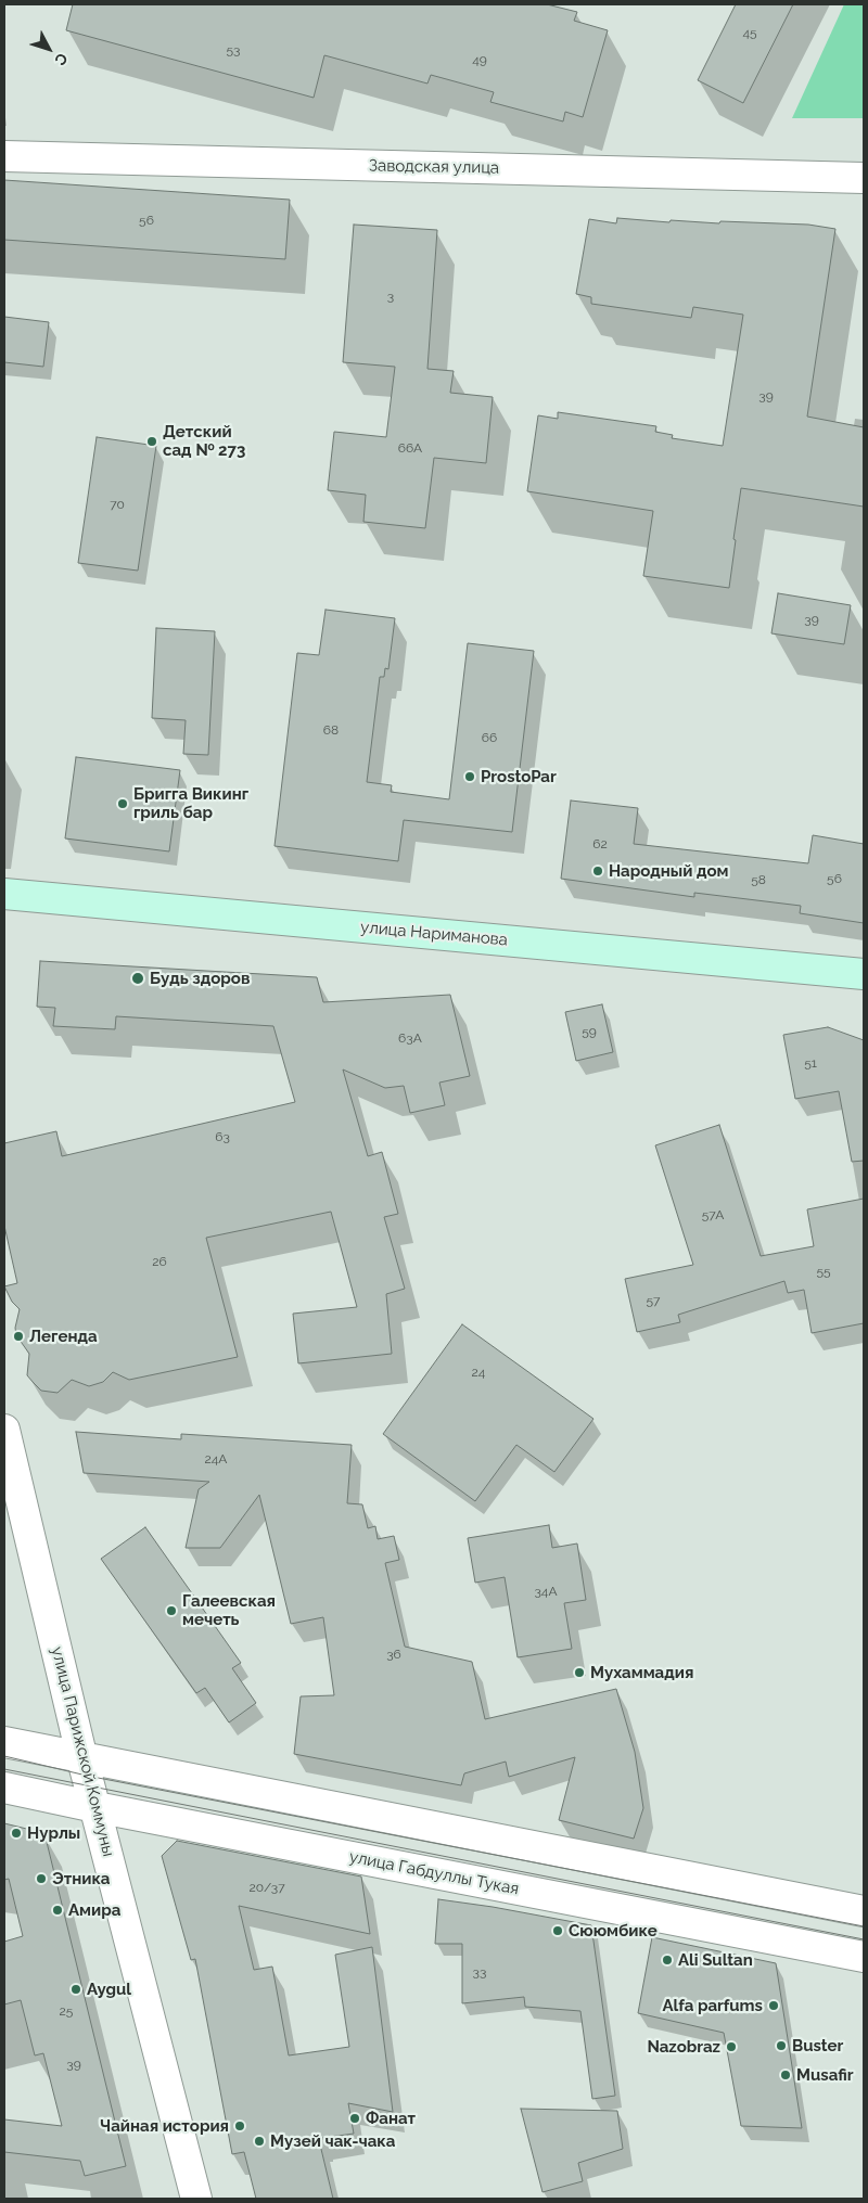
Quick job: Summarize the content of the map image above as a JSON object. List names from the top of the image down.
{
  "streets": {
    "main road": ["улица Нариманова"],
    "street": ["Заводская улица", "улица Парижской Коммуны", "улица Габдуллы Тукая"]
  },
  "crossings": [
    ["улица Парижской Коммуны", "улица Габдуллы Тукая"]
  ],
  "places": [
    "Детский сад № 273",
    "ProstoPar",
    "Бригга Викинг гриль бар",
    "Народный дом",
    "Будь здоров",
    "Легенда",
    "Галеевская мечеть",
    "Мухаммадия",
    "Нурлы",
    "Этника",
    "Амира",
    "Сююмбике",
    "Ali Sultan",
    "Aygul",
    "Alfa parfums",
    "Buster",
    "Nazobraz",
    "Musafir",
    "Фанат",
    "Чайная история",
    "Музей чак-чака"
  ],
  "house_numbers": [
    "45",
    "53",
    "49",
    "56",
    "3",
    "39",
    "66А",
    "70",
    "39",
    "68",
    "66",
    "62",
    "56",
    "58",
    "59",
    "63А",
    "51",
    "63",
    "57А",
    "26",
    "55",
    "57",
    "24",
    "24А",
    "34А",
    "36",
    "20/37",
    "33",
    "25",
    "39"
  ],
  "north": "bottom right"
}
